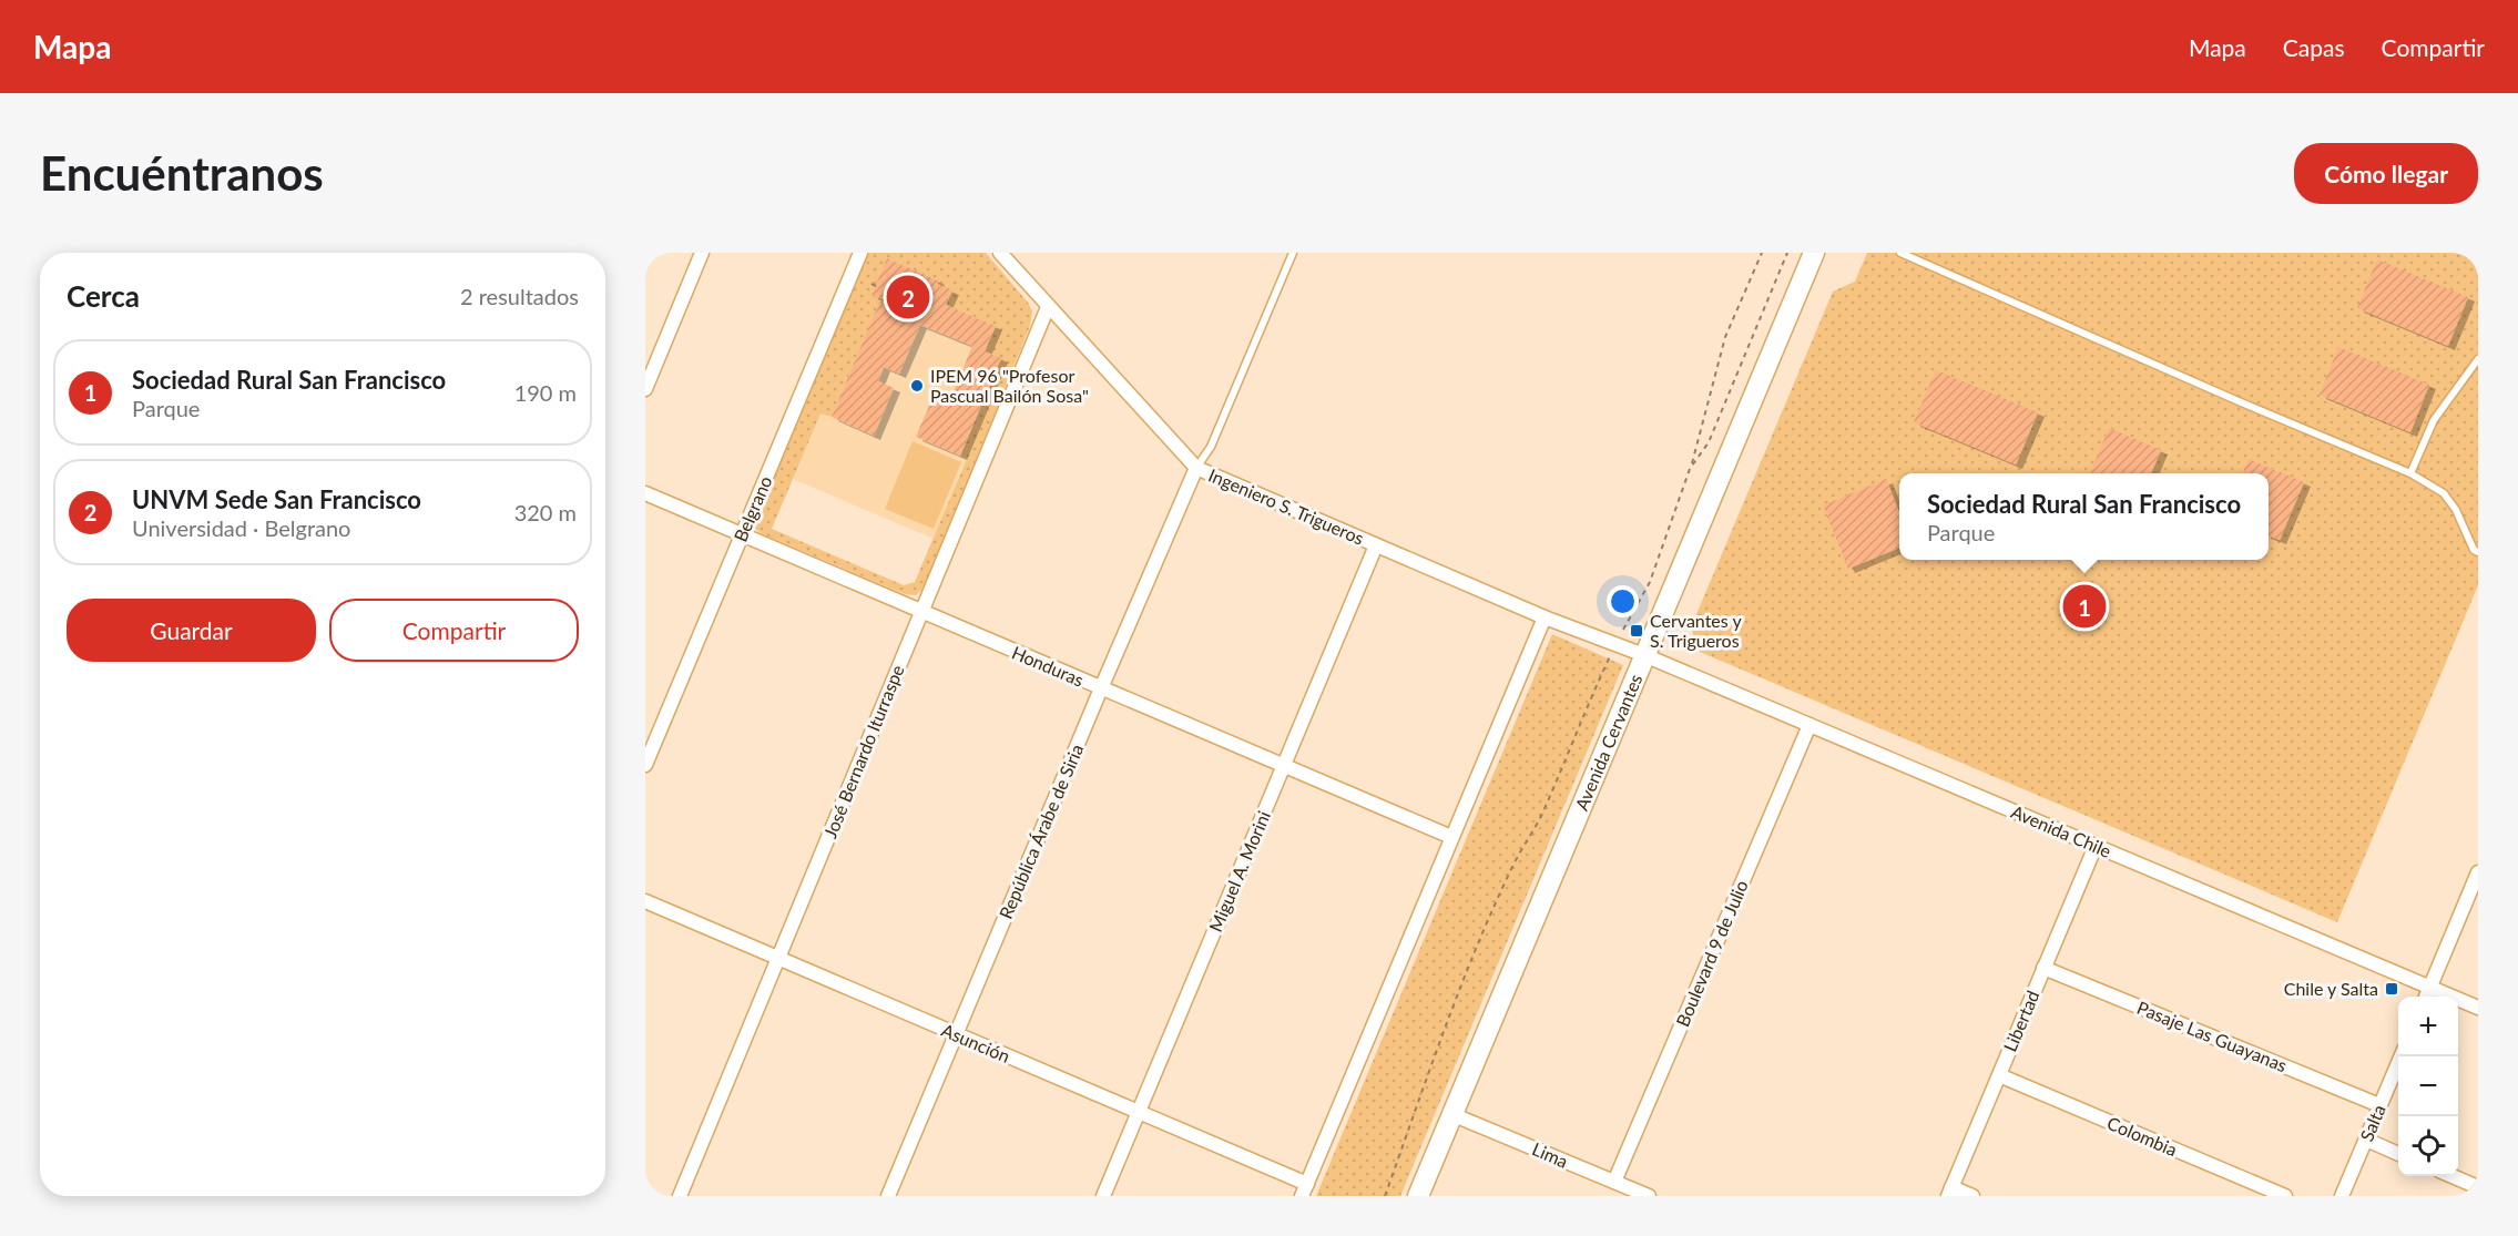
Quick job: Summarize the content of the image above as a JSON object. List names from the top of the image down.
{
  "streets": {
    "main road": ["Avenida Cervantes"],
    "street": [
      "Ingeniero S. Trigueros",
      "Belgrano",
      "Honduras",
      "José Bernardo Iturraspe",
      "República Árabe de Siria",
      "Avenida Chile",
      "Miguel A. Morini",
      "Boulevard 9 de Julio",
      "Libertad",
      "Pasaje Las Guayanas",
      "Asunción",
      "Salta",
      "Colombia",
      "Lima"
    ]
  },
  "crossings": [
    ["Ingeniero S. Trigueros", "Avenida Cervantes"],
    ["Ingeniero S. Trigueros", "José Bernardo Iturraspe"],
    ["Ingeniero S. Trigueros", "República Árabe de Siria"],
    ["Ingeniero S. Trigueros", "Avenida Chile"],
    ["Ingeniero S. Trigueros", "Miguel A. Morini"],
    ["Belgrano", "Honduras"],
    ["Honduras", "José Bernardo Iturraspe"],
    ["Honduras", "República Árabe de Siria"],
    ["Honduras", "Miguel A. Morini"],
    ["Avenida Cervantes", "Avenida Chile"],
    ["Avenida Cervantes", "Lima"],
    ["José Bernardo Iturraspe", "Asunción"],
    ["República Árabe de Siria", "Asunción"],
    ["Avenida Chile", "Boulevard 9 de Julio"],
    ["Avenida Chile", "Libertad"],
    ["Miguel A. Morini", "Asunción"],
    ["Boulevard 9 de Julio", "Lima"],
    ["Libertad", "Pasaje Las Guayanas"],
    ["Libertad", "Colombia"],
    ["Pasaje Las Guayanas", "Salta"]
  ],
  "places": {
    "other": ["IPEM 96 \"Profesor Pascual Bailón Sosa\""],
    "transit": ["Cervantes y S. Trigueros", "Chile y Salta"]
  },
  "page": {
    "header": "Mapa",
    "nav": ["Mapa", "Capas", "Compartir"],
    "buttons": [
      "Cómo llegar",
      ["Guardar", "Compartir"]
    ],
    "title": "Encuéntranos",
    "heading": ["Cerca", "2 resultados"],
    "pins": ["2", "1"],
    "list": [
      {
        "mark": "1",
        "name": "Sociedad Rural San Francisco",
        "note": "Parque",
        "value": "190 m"
      },
      {
        "mark": "2",
        "name": "UNVM Sede San Francisco",
        "note": "Universidad · Belgrano",
        "value": "320 m"
      }
    ],
    "popup": ["Sociedad Rural San Francisco", "Parque"],
    "map_buttons": ["+", "−"]
  }
}
